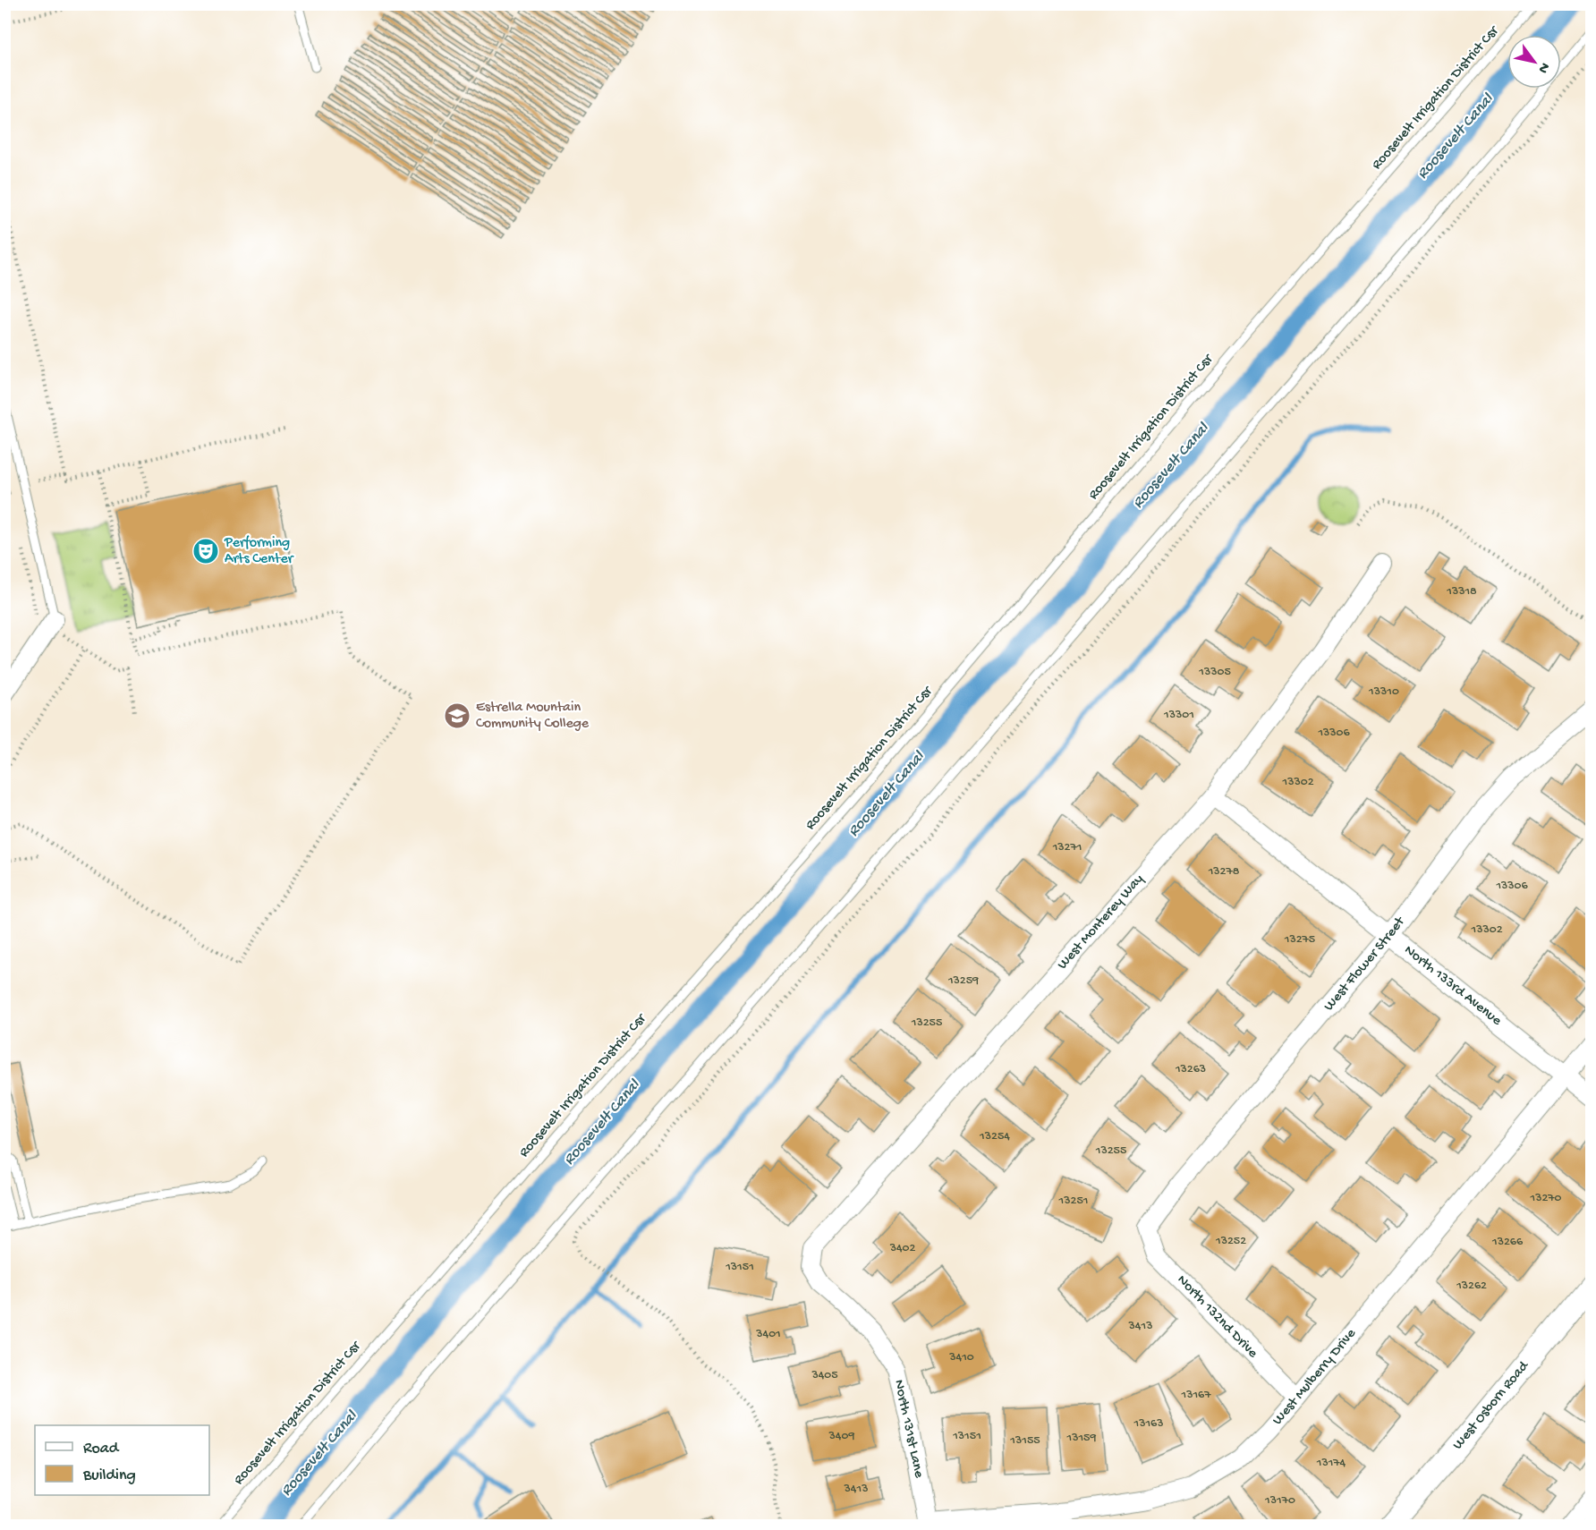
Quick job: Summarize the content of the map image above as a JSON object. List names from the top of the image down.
{
  "streets": {
    "street": [
      "West Monterey Way",
      "West Flower Street",
      "North 133rd Avenue",
      "North 132nd Drive",
      "West Mulberry Drive",
      "West Osborn Road",
      "North 131st Lane"
    ],
    "lane": ["Roosevelt Irrigation District Csr"]
  },
  "crossings": [
    ["West Monterey Way", "North 133rd Avenue"],
    ["West Monterey Way", "North 131st Lane"],
    ["West Flower Street", "North 133rd Avenue"],
    ["West Flower Street", "North 132nd Drive"],
    ["North 133rd Avenue", "West Mulberry Drive"],
    ["North 132nd Drive", "West Mulberry Drive"],
    ["West Mulberry Drive", "North 131st Lane"]
  ],
  "water": ["Roosevelt Canal"],
  "places": {
    "theatre": ["Performing Arts Center"],
    "school or university": ["Estrella Mountain Community College"]
  },
  "house_numbers": [
    "13318",
    "13305",
    "13310",
    "13301",
    "13306",
    "13302",
    "13271",
    "13278",
    "13306",
    "13302",
    "13275",
    "13259",
    "13255",
    "13263",
    "13254",
    "13255",
    "13270",
    "13251",
    "13252",
    "13266",
    "3402",
    "13151",
    "13262",
    "3413",
    "3401",
    "3410",
    "3405",
    "13167",
    "13163",
    "3409",
    "13151",
    "13159",
    "13155",
    "13174",
    "3413",
    "13170"
  ],
  "legend": ["Road", "Building"],
  "north": "bottom right"
}
